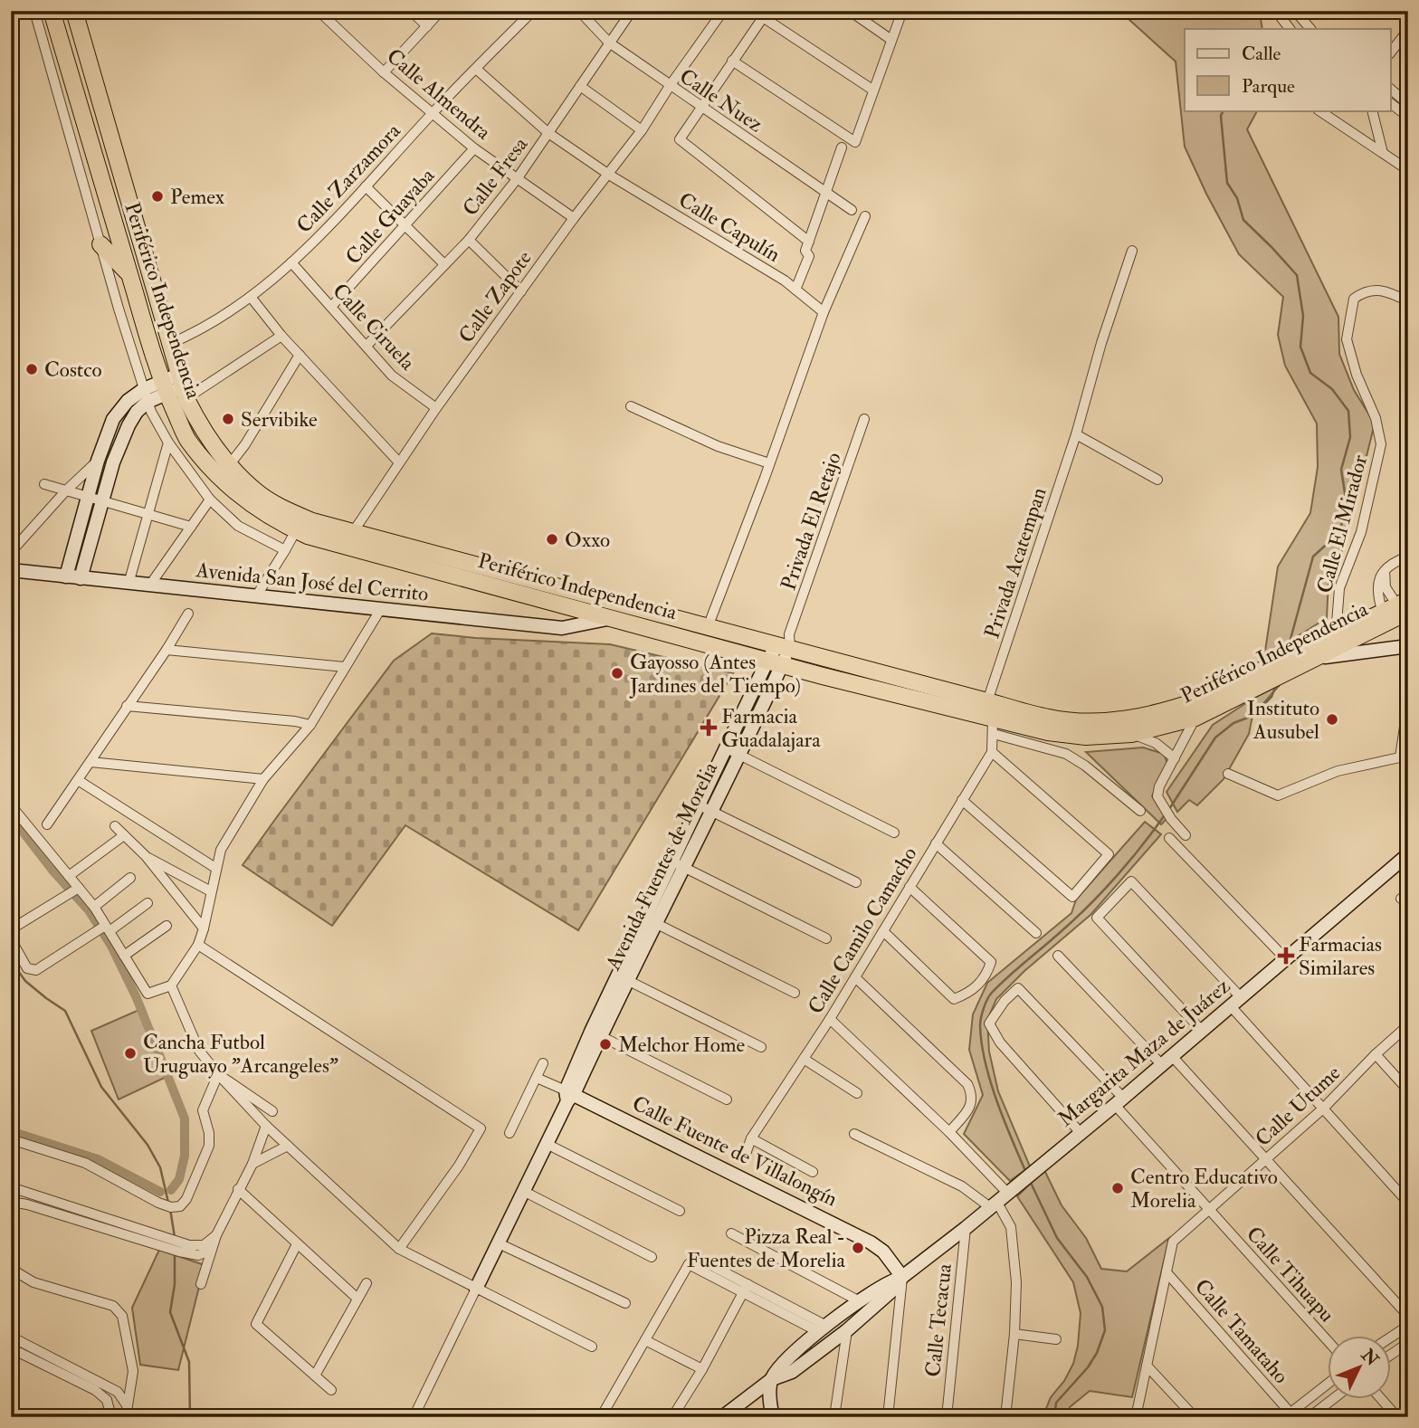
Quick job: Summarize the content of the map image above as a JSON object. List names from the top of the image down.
{
  "streets": {
    "highway": ["Periférico Independencia"],
    "street": [
      "Calle Almendra",
      "Calle Nuez",
      "Calle Fresa",
      "Calle Zarzamora",
      "Calle Guayaba",
      "Calle Capulín",
      "Calle Zapote",
      "Calle Ciruela",
      "Privada El Retajo",
      "Calle El Mirador",
      "Privada Acatempan",
      "Avenida San José del Cerrito",
      "Avenida Fuentes de Morelia",
      "Calle Camilo Camacho",
      "Margarita Maza de Juárez",
      "Calle Utume",
      "Calle Fuente de Villalongín",
      "Calle Tihuapu",
      "Calle Tecacua",
      "Calle Tamataho"
    ]
  },
  "crossings": [
    ["Calle Almendra", "Calle Fresa"],
    ["Calle Almendra", "Calle Zarzamora"],
    ["Calle Almendra", "Calle Guayaba"],
    ["Calle Almendra", "Calle Zapote"],
    ["Calle Nuez", "Calle Fresa"],
    ["Calle Nuez", "Calle Zapote"],
    ["Calle Fresa", "Calle Capulín"],
    ["Calle Fresa", "Calle Ciruela"],
    ["Calle Zarzamora", "Calle Capulín"],
    ["Calle Zarzamora", "Periférico Independencia"],
    ["Calle Zarzamora", "Calle Ciruela"],
    ["Calle Guayaba", "Calle Ciruela"],
    ["Calle Capulín", "Calle Zapote"],
    ["Calle Zapote", "Periférico Independencia"],
    ["Calle Zapote", "Calle Ciruela"],
    ["Periférico Independencia", "Privada El Retajo"],
    ["Periférico Independencia", "Calle El Mirador"],
    ["Periférico Independencia", "Privada Acatempan"],
    ["Periférico Independencia", "Avenida San José del Cerrito"],
    ["Periférico Independencia", "Avenida Fuentes de Morelia"],
    ["Periférico Independencia", "Calle Camilo Camacho"],
    ["Privada El Retajo", "Avenida Fuentes de Morelia"],
    ["Avenida Fuentes de Morelia", "Calle Fuente de Villalongín"],
    ["Margarita Maza de Juárez", "Calle Fuente de Villalongín"],
    ["Margarita Maza de Juárez", "Calle Tihuapu"],
    ["Margarita Maza de Juárez", "Calle Tecacua"],
    ["Calle Utume", "Calle Tihuapu"],
    ["Calle Utume", "Calle Tamataho"]
  ],
  "places": {
    "other": [
      "Pemex",
      "Costco",
      "Servibike",
      "Oxxo",
      "Gayosso (Antes Jardines del Tiempo)",
      "Instituto Ausubel",
      "Melchor Home",
      "Cancha Futbol Uruguayo \"Arcangeles\"",
      "Centro Educativo Morelia",
      "Pizza Real - Fuentes de Morelia"
    ],
    "health": ["Farmacia Guadalajara", "Farmacias Similares"]
  },
  "legend": ["Calle", "Parque"],
  "north": "top right"
}
